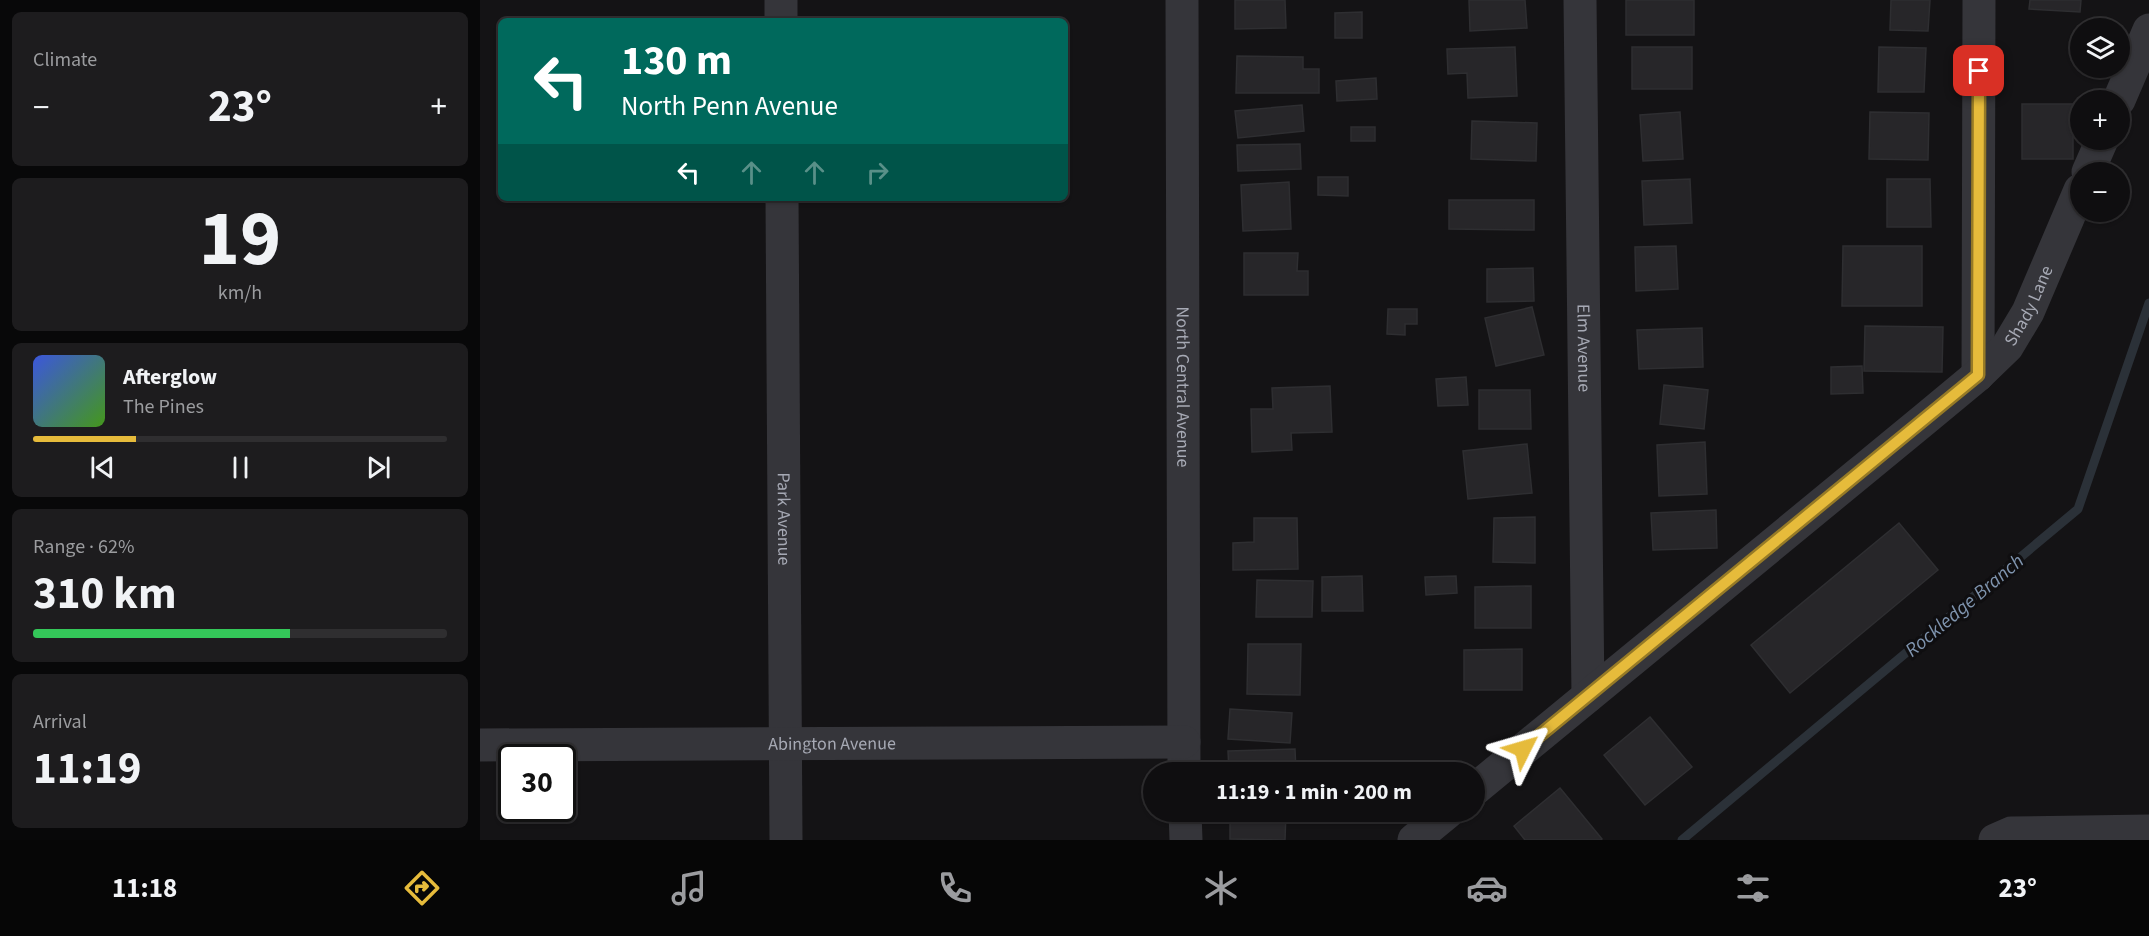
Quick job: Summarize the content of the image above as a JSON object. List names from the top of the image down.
{
  "streets": {
    "street": [
      "Shady Lane",
      "Elm Avenue",
      "North Central Avenue",
      "Park Avenue",
      "Abington Avenue"
    ]
  },
  "crossings": [
    ["Shady Lane", "Elm Avenue"],
    ["North Central Avenue", "Abington Avenue"],
    ["Park Avenue", "Abington Avenue"]
  ],
  "water": ["Rockledge Branch"],
  "page": {
    "tile": [
      "Climate",
      ["19", "km/h"],
      ["Range · 62%", "310 km"],
      ["Arrival", "11:19"]
    ],
    "map_buttons": ["+", "−"],
    "turn": ["130 m", "North Penn Avenue"],
    "heat": ["−", "23°", "+"],
    "song": ["Afterglow", "The Pines"],
    "limit": "30",
    "trip": "11:19 · 1 min · 200 m",
    "tabs": ["11:18", "23°"]
  }
}
